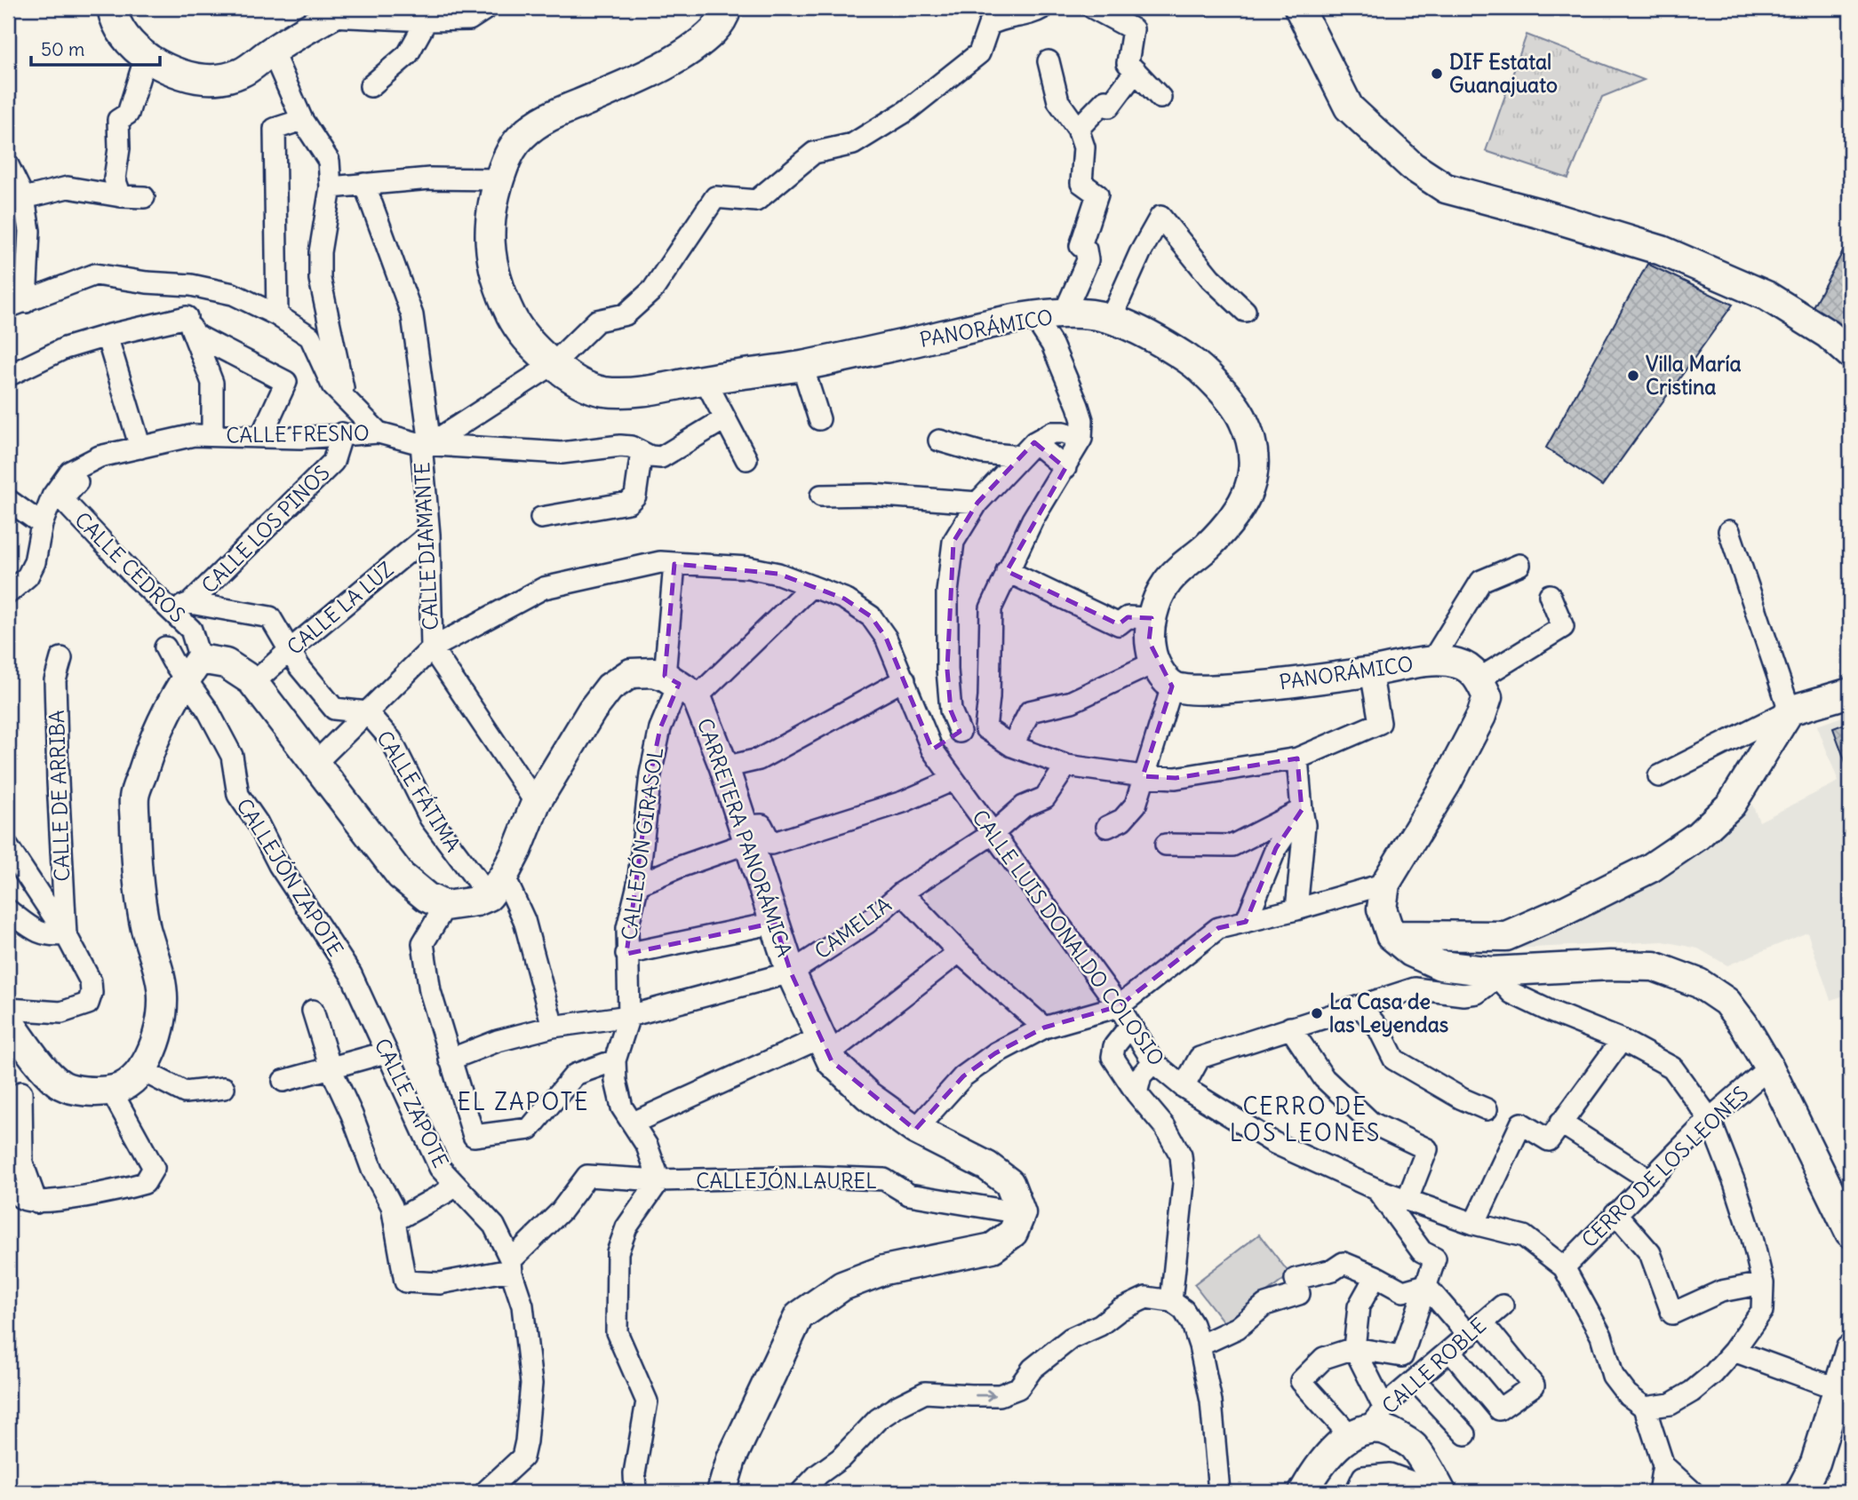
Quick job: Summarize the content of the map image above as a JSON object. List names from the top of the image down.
{
  "streets": {
    "street": [
      "PANORÁMICO",
      "CALLE FRESNO",
      "CALLE LOS PINOS",
      "CALLE DIAMANTE",
      "CALLE CEDROS",
      "CALLE LA LUZ",
      "CALLE FÁTIMA",
      "CALLE DE ARRIBA",
      "CARRETERA PANORÁMICA",
      "CALLEJÓN GIRASOL",
      "CALLEJÓN ZAPOTE",
      "CAMELIA",
      "CALLE LUIS DONALDO COLOSIO",
      "CALLE ZAPOTE",
      "CERRO DE LOS LEONES",
      "CALLEJÓN LAUREL",
      "CALLE ROBLE"
    ]
  },
  "crossings": [
    ["CALLE FRESNO", "CALLE LOS PINOS"],
    ["CALLE FRESNO", "CALLE DIAMANTE"],
    ["CALLE FRESNO", "CALLE CEDROS"],
    ["CALLE LOS PINOS", "CALLE CEDROS"],
    ["CALLE LOS PINOS", "CALLE FÁTIMA"],
    ["CALLE DIAMANTE", "CALLE LA LUZ"],
    ["CALLE DIAMANTE", "CALLE LUIS DONALDO COLOSIO"],
    ["CALLE CEDROS", "CALLE FÁTIMA"],
    ["CALLE CEDROS", "CALLEJÓN ZAPOTE"],
    ["CALLE LA LUZ", "CALLE FÁTIMA"],
    ["CALLE FÁTIMA", "CAMELIA"],
    ["CALLE FÁTIMA", "CALLE LUIS DONALDO COLOSIO"],
    ["CARRETERA PANORÁMICA", "CALLEJÓN GIRASOL"],
    ["CARRETERA PANORÁMICA", "CAMELIA"],
    ["CARRETERA PANORÁMICA", "CALLEJÓN LAUREL"],
    ["CALLEJÓN GIRASOL", "CAMELIA"],
    ["CALLEJÓN GIRASOL", "CALLEJÓN LAUREL"],
    ["CALLEJÓN ZAPOTE", "CALLE ZAPOTE"],
    ["CAMELIA", "CALLE LUIS DONALDO COLOSIO"],
    ["CALLE LUIS DONALDO COLOSIO", "CERRO DE LOS LEONES"]
  ],
  "districts": ["EL ZAPOTE", "CERRO DE LOS LEONES"],
  "places": ["DIF Estatal Guanajuato", "Villa María Cristina", "La Casa de las Leyendas"],
  "scale_bar": "50 m"
}
